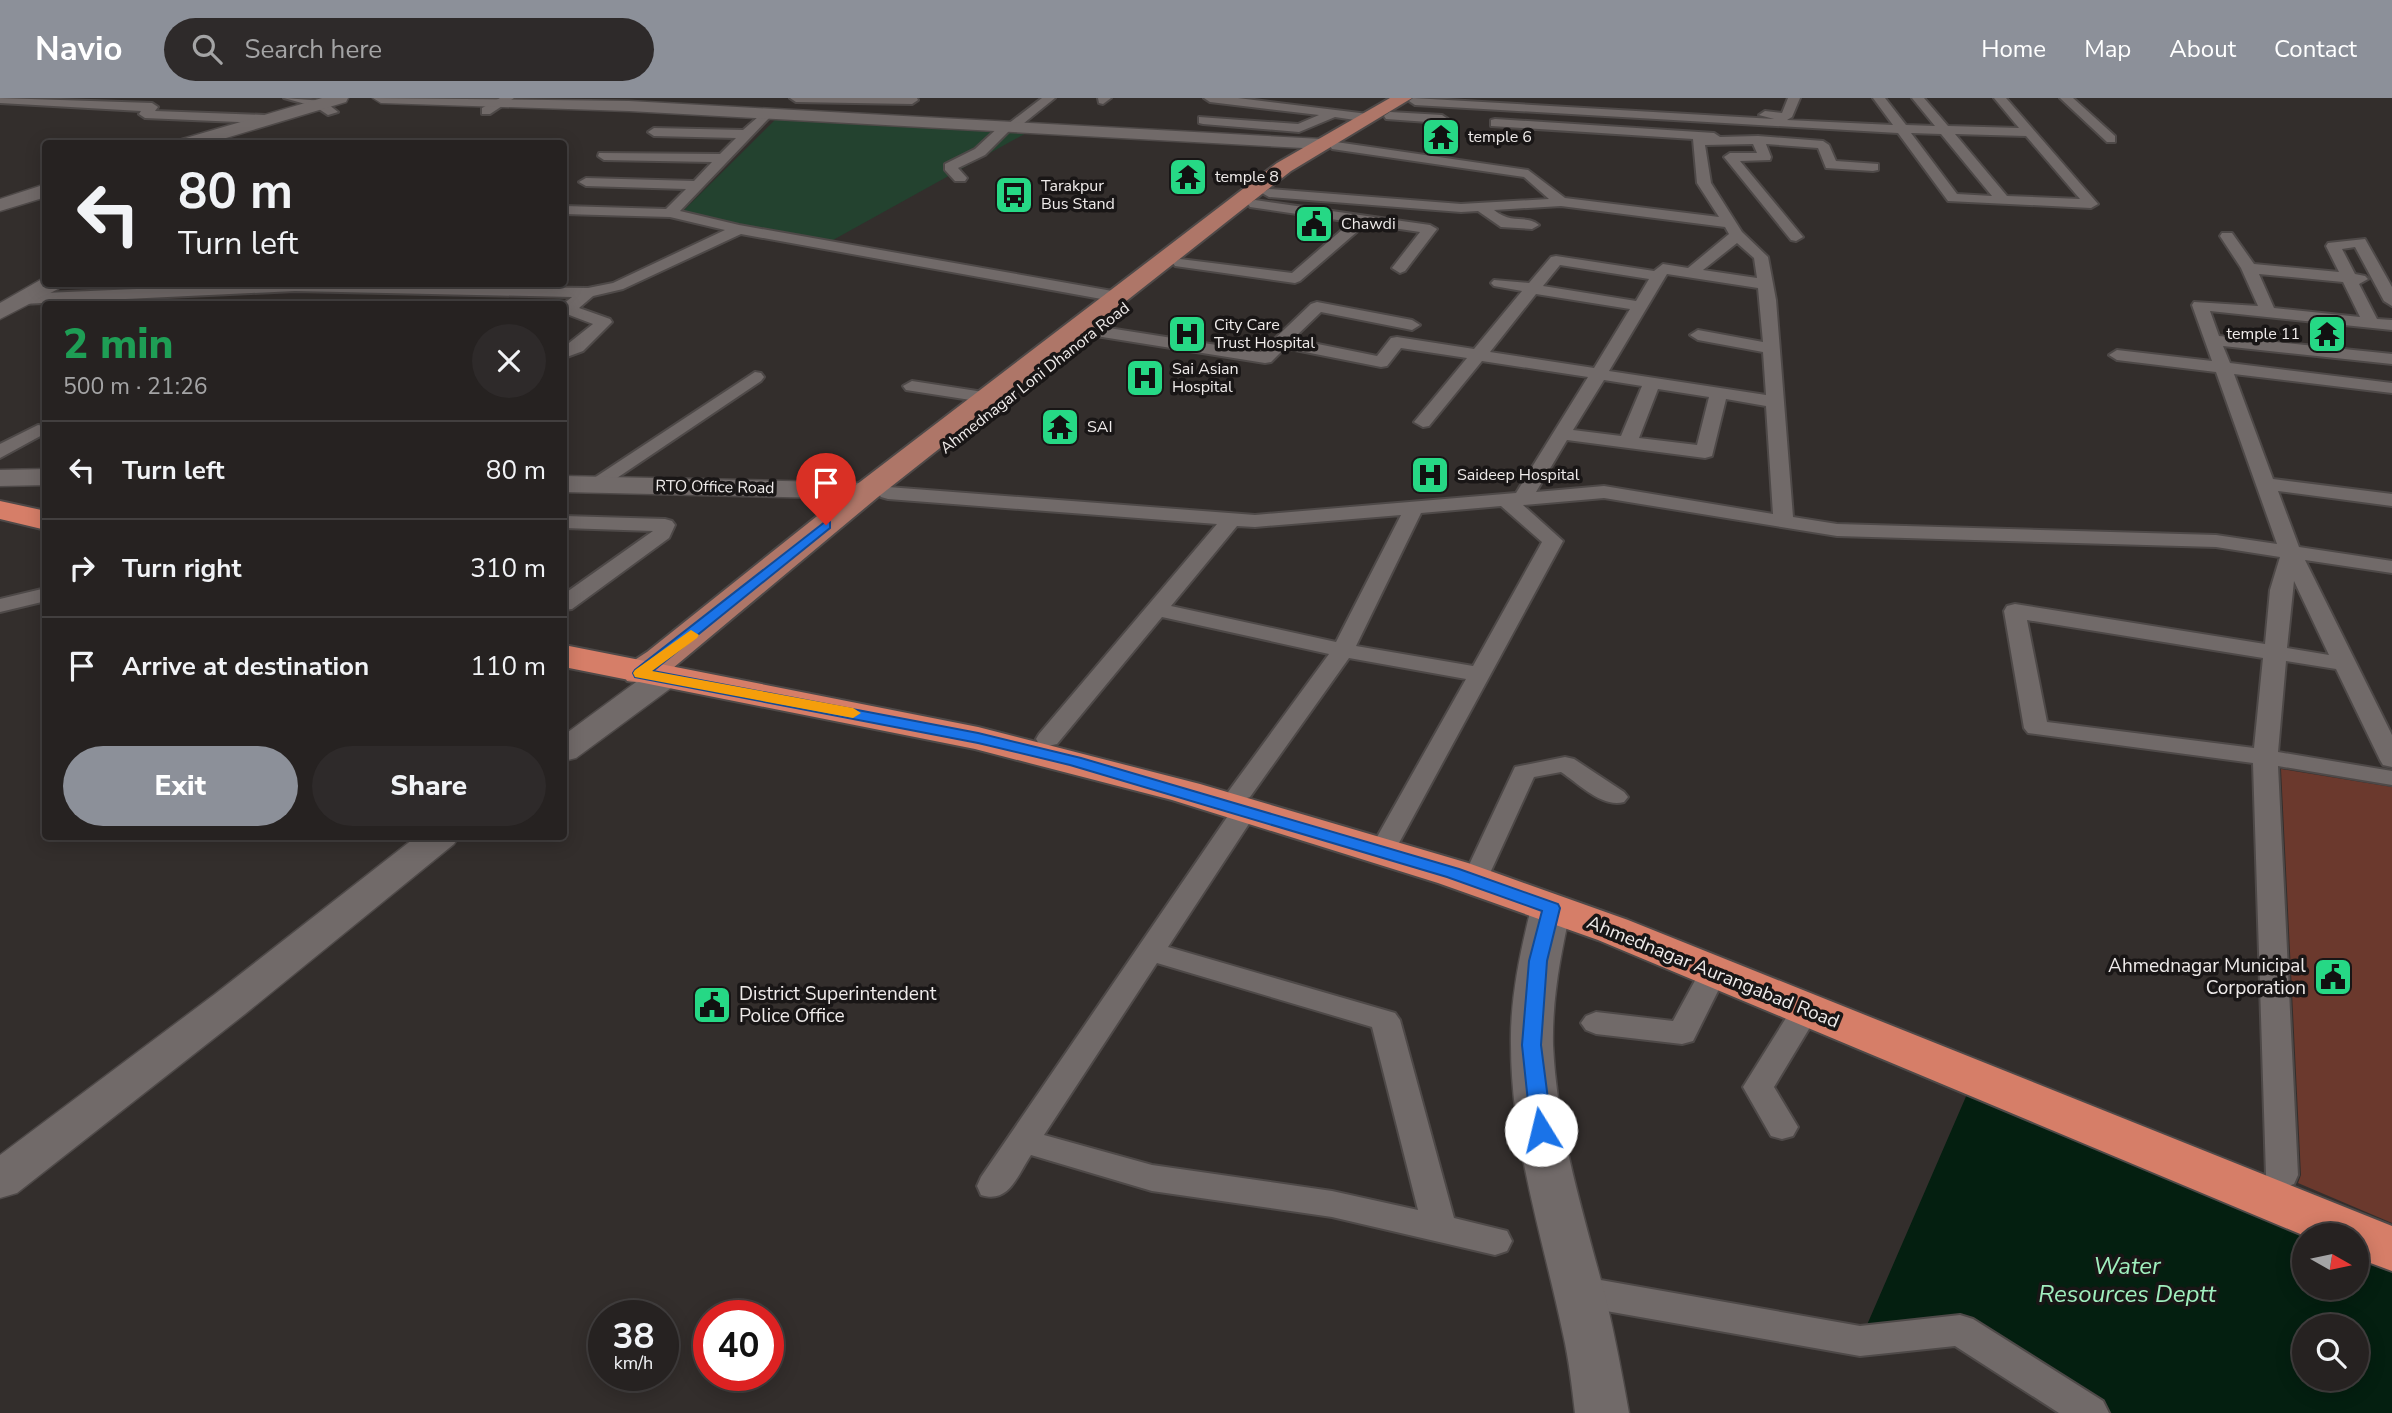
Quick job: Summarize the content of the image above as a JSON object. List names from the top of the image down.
{
  "streets": {
    "highway": ["Ahmednagar Aurangabad Road"],
    "main road": ["Ahmednagar Loni Dhanora Road"],
    "street": ["RTO Office Road"]
  },
  "crossings": [
    ["Ahmednagar Loni Dhanora Road", "RTO Office Road"],
    ["Ahmednagar Loni Dhanora Road", "Ahmednagar Aurangabad Road"]
  ],
  "water": ["Water Resources Deptt"],
  "places": {
    "temple": [
      "temple 6",
      "temple 8",
      "temple 11",
      "SAI"
    ],
    "bus stop": ["Tarakpur Bus Stand"],
    "public building": ["Chawdi", "Ahmednagar Municipal Corporation", "District Superintendent Police Office"],
    "hospital": ["City Care Trust Hospital", "Sai Asian Hospital", "Saideep Hospital"]
  },
  "north": "right",
  "page": {
    "header": "Navio",
    "search": "Search here",
    "nav": [
      "Home",
      "Map",
      "About",
      "Contact"
    ],
    "turn": ["80 m", "Turn left"],
    "heading": ["2 min", "500 m · 21:26"],
    "list": [
      {
        "name": "Turn left",
        "value": "80 m"
      },
      {
        "name": "Turn right",
        "value": "310 m"
      },
      {
        "name": "Arrive at destination",
        "value": "110 m"
      }
    ],
    "buttons": ["Exit", "Share"],
    "speed": "38 km/h",
    "limit": "40"
  }
}
